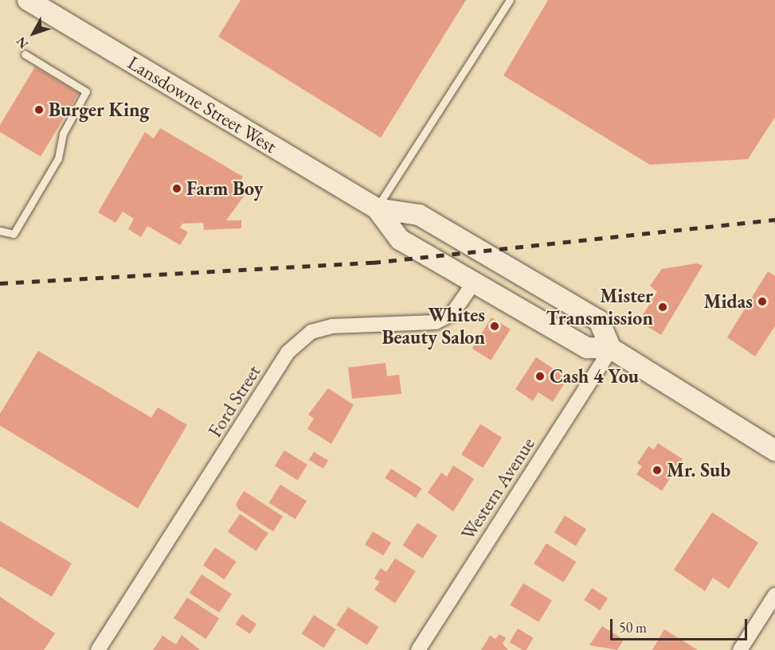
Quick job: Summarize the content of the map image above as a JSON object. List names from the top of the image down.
{
  "streets": {
    "main road": ["Lansdowne Street West"],
    "street": ["Ford Street", "Western Avenue"]
  },
  "crossings": [
    ["Lansdowne Street West", "Ford Street"],
    ["Lansdowne Street West", "Western Avenue"]
  ],
  "places": [
    "Burger King",
    "Farm Boy",
    "Midas",
    "Mister Transmission",
    "Whites Beauty Salon",
    "Cash 4 You",
    "Mr. Sub"
  ],
  "scale_bar": "50 m",
  "north": "bottom left"
}
